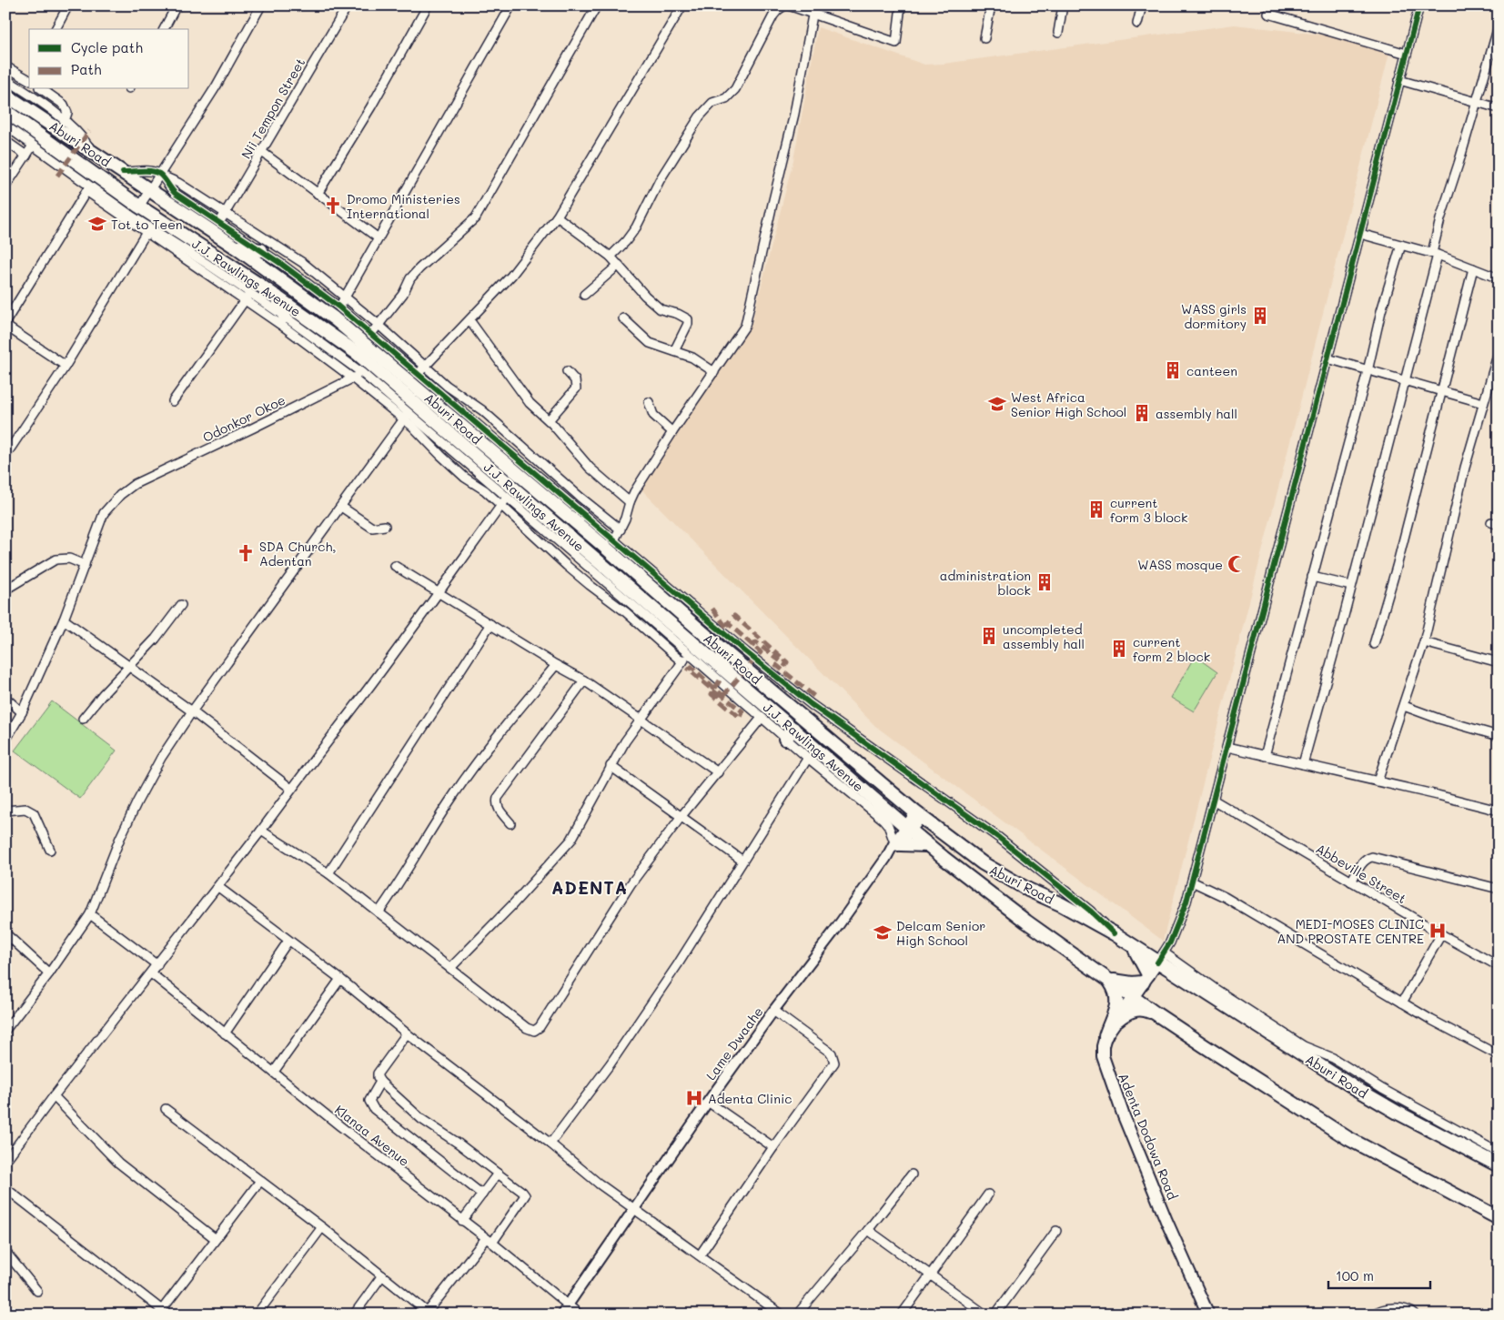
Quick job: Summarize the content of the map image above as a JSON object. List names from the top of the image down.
{
  "streets": {
    "highway": ["Aburi Road", "J.J. Rawlings Avenue"],
    "main road": ["Adenta Dodowa Road"],
    "street": [
      "Nii Tempon Street",
      "Odonkor Okoe",
      "Abbeville Street",
      "Lame Dwaahe",
      "Klanaa Avenue"
    ]
  },
  "crossings": [
    ["Aburi Road", "J.J. Rawlings Avenue"],
    ["Aburi Road", "Lame Dwaahe"],
    ["J.J. Rawlings Avenue", "Lame Dwaahe"],
    ["Lame Dwaahe", "Klanaa Avenue"]
  ],
  "districts": ["ADENTA"],
  "places": {
    "church": ["Dromo Ministeries International", "SDA Church, Adentan"],
    "school or university": ["Tot to Teen", "West Africa Senior High School", "Delcam Senior High School"],
    "building": [
      "WASS girls dormitory",
      "canteen",
      "assembly hall",
      "current form 3 block",
      "administration block",
      "uncompleted assembly hall",
      "current form 2 block"
    ],
    "mosque": ["WASS mosque"],
    "hospital": ["MEDI-MOSES CLINIC AND PROSTATE CENTRE", "Adenta Clinic"]
  },
  "legend": ["Cycle path", "Path"],
  "scale_bar": "100 m"
}
